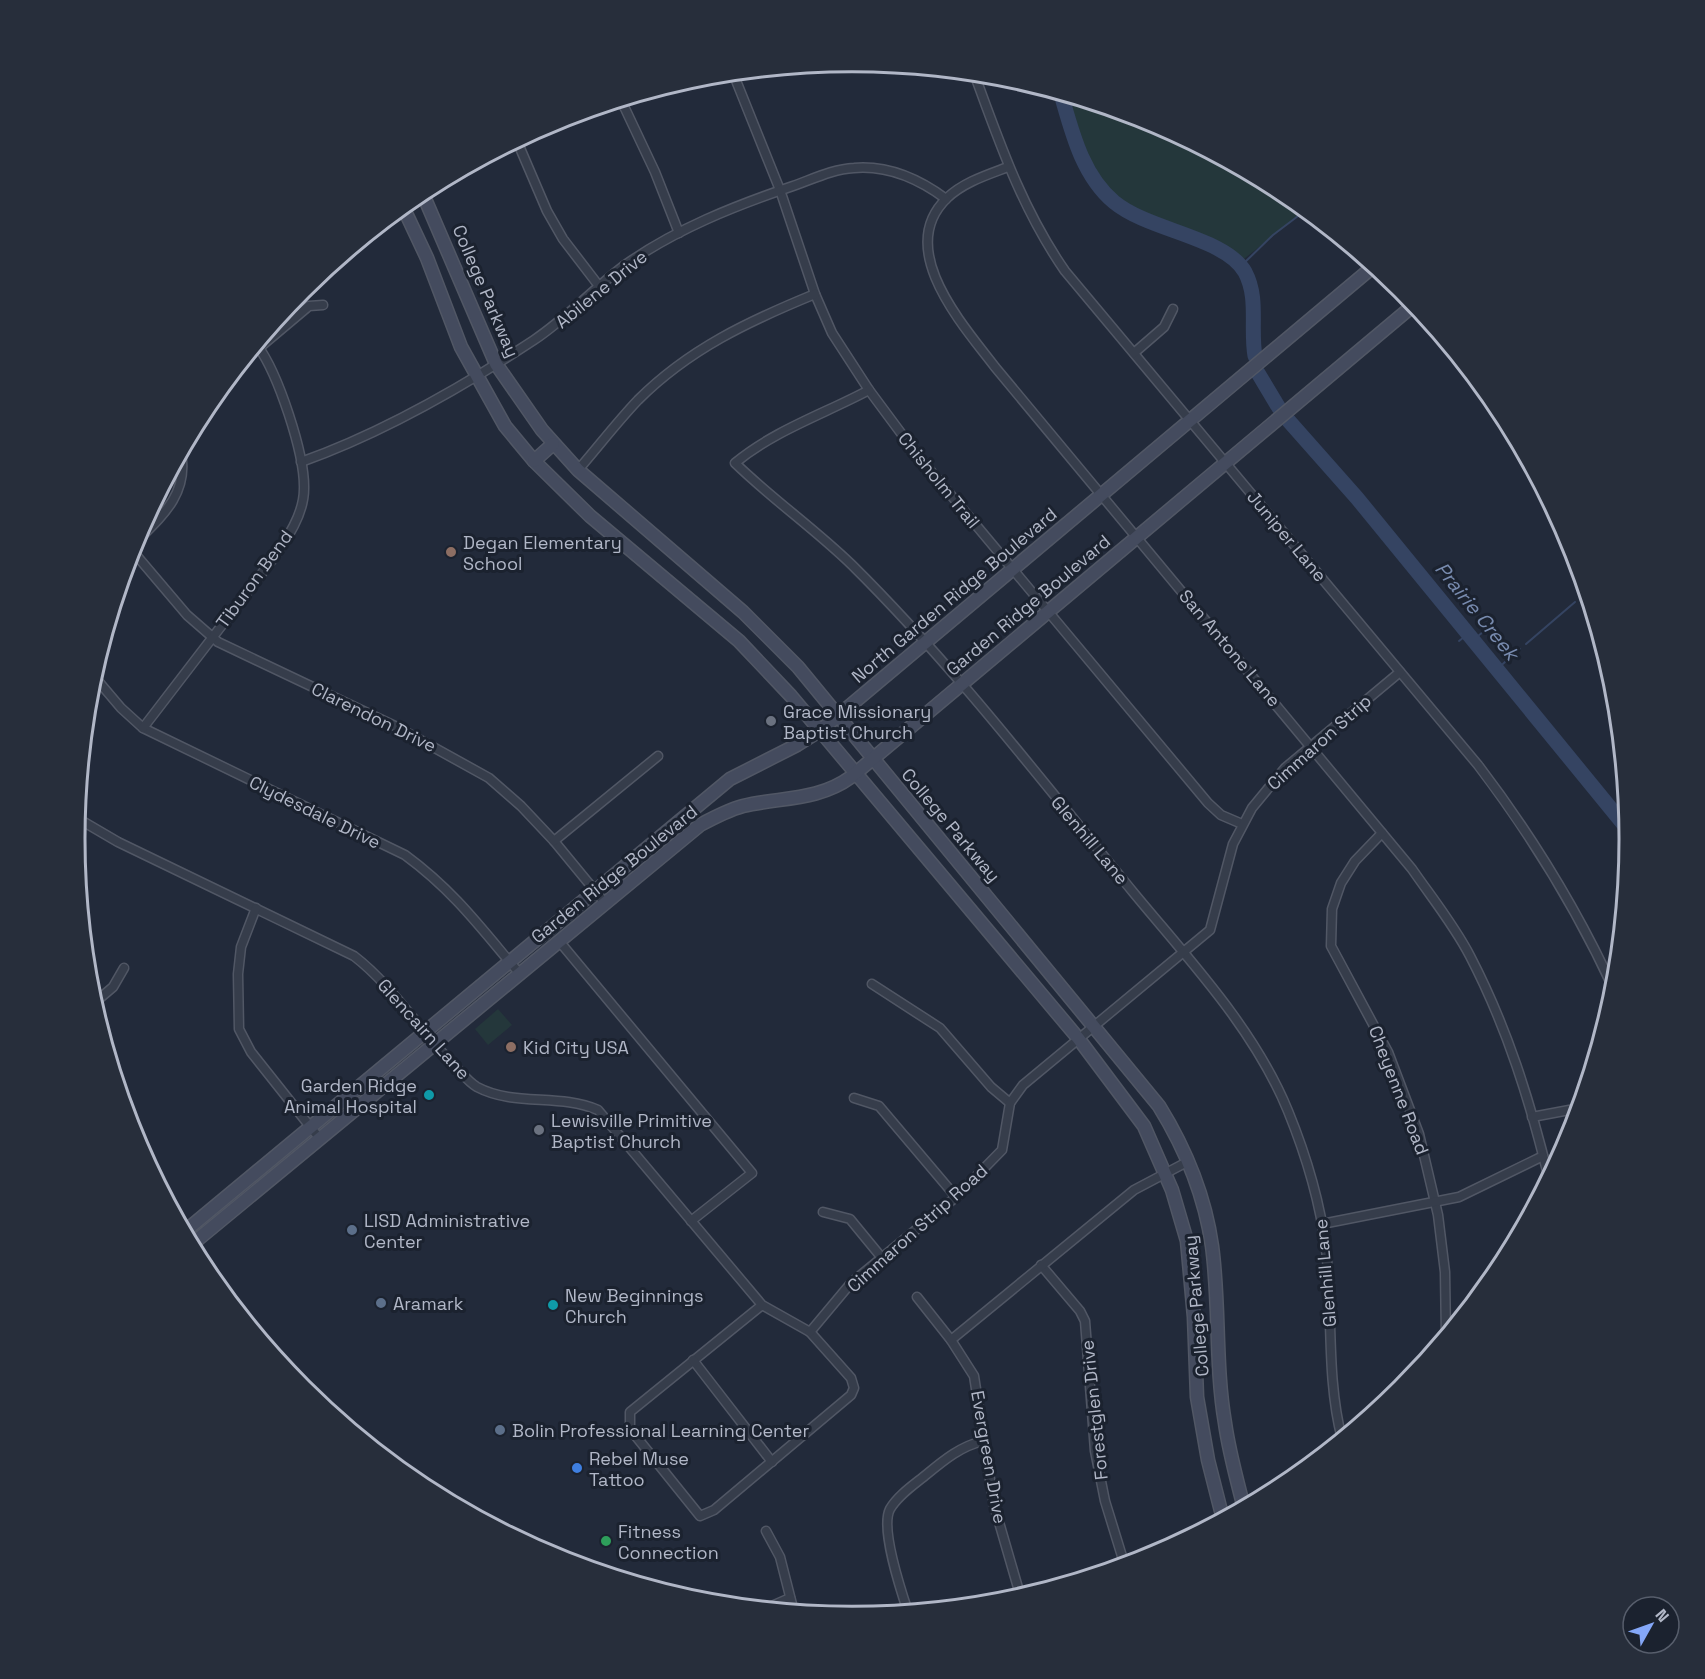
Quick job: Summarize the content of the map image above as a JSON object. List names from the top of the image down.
{
  "streets": {
    "main road": ["College Parkway", "North Garden Ridge Boulevard", "Garden Ridge Boulevard"],
    "street": [
      "Abilene Drive",
      "Chisholm Trail",
      "Juniper Lane",
      "Tiburon Bend",
      "San Antone Lane",
      "Clarendon Drive",
      "Cimmaron Strip",
      "Clydesdale Drive",
      "Glenhill Lane",
      "Glencairn Lane",
      "Cheyenne Road",
      "Cimmaron Strip Road",
      "Forestglen Drive",
      "Evergreen Drive"
    ]
  },
  "crossings": [
    ["Abilene Drive", "College Parkway"],
    ["Abilene Drive", "Chisholm Trail"],
    ["Abilene Drive", "Tiburon Bend"],
    ["Abilene Drive", "San Antone Lane"],
    ["College Parkway", "North Garden Ridge Boulevard"],
    ["College Parkway", "Garden Ridge Boulevard"],
    ["College Parkway", "Cimmaron Strip"],
    ["College Parkway", "Cimmaron Strip Road"],
    ["Chisholm Trail", "North Garden Ridge Boulevard"],
    ["Chisholm Trail", "Garden Ridge Boulevard"],
    ["Chisholm Trail", "Cimmaron Strip"],
    ["Chisholm Trail", "Glenhill Lane"],
    ["Juniper Lane", "North Garden Ridge Boulevard"],
    ["Juniper Lane", "Garden Ridge Boulevard"],
    ["Juniper Lane", "San Antone Lane"],
    ["Juniper Lane", "Cimmaron Strip"],
    ["Tiburon Bend", "Clarendon Drive"],
    ["Tiburon Bend", "Clydesdale Drive"],
    ["North Garden Ridge Boulevard", "San Antone Lane"],
    ["North Garden Ridge Boulevard", "Clarendon Drive"],
    ["North Garden Ridge Boulevard", "Clydesdale Drive"],
    ["North Garden Ridge Boulevard", "Glenhill Lane"],
    ["North Garden Ridge Boulevard", "Glencairn Lane"],
    ["Garden Ridge Boulevard", "San Antone Lane"],
    ["Garden Ridge Boulevard", "Clarendon Drive"],
    ["Garden Ridge Boulevard", "Clydesdale Drive"],
    ["Garden Ridge Boulevard", "Glenhill Lane"],
    ["Garden Ridge Boulevard", "Glencairn Lane"],
    ["San Antone Lane", "Cimmaron Strip"],
    ["San Antone Lane", "Cheyenne Road"],
    ["Cimmaron Strip", "Glenhill Lane"],
    ["Cimmaron Strip", "Cimmaron Strip Road"],
    ["Glencairn Lane", "Cimmaron Strip Road"]
  ],
  "water": ["Prairie Creek"],
  "places": [
    "Degan Elementary School",
    "Grace Missionary Baptist Church",
    "Kid City USA",
    "Garden Ridge Animal Hospital",
    "Lewisville Primitive Baptist Church",
    "LISD Administrative Center",
    "Aramark",
    "New Beginnings Church",
    "Bolin Professional Learning Center",
    "Rebel Muse Tattoo",
    "Fitness Connection"
  ],
  "north": "top right"
}
